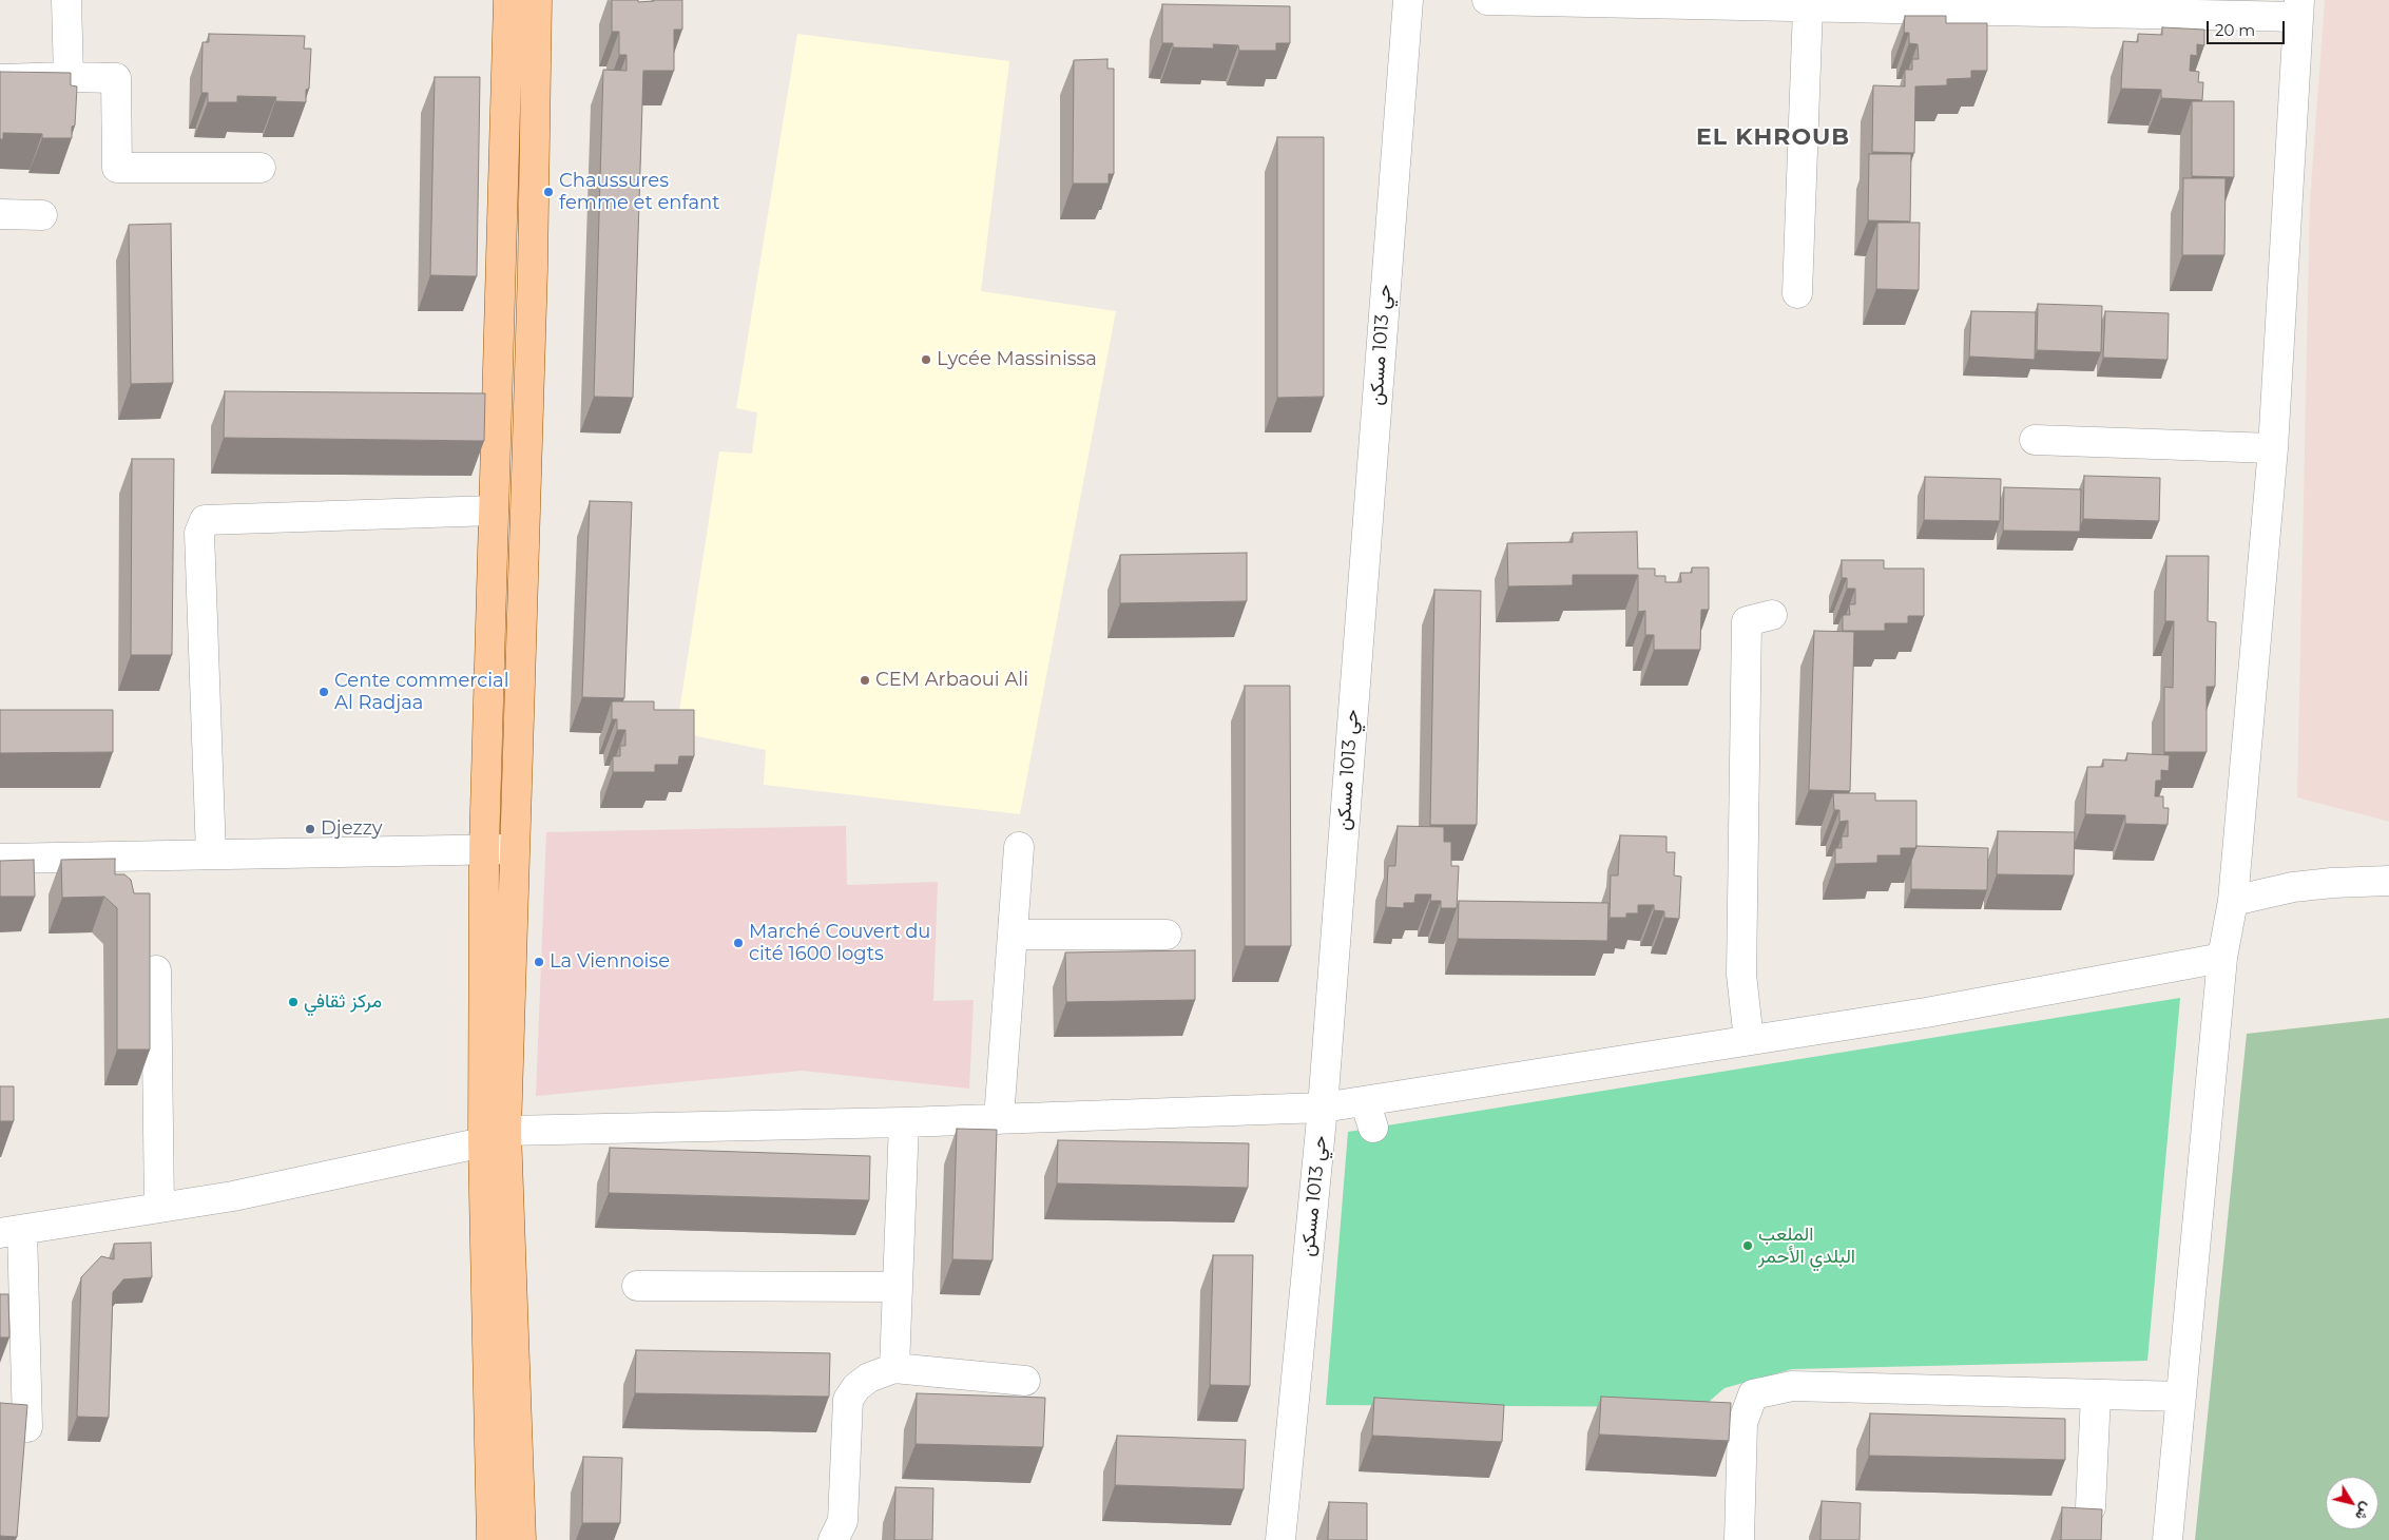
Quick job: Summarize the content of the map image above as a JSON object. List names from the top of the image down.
{
  "streets": {
    "street": ["حي 1013 مسكن"]
  },
  "districts": ["EL KHROUB"],
  "places": [
    "Chaussures femme et enfant",
    "Lycée Massinissa",
    "CEM Arbaoui Ali",
    "Cente commercial Al Radjaa",
    "Djezzy",
    "Marché Couvert du cité 1600 logts",
    "La Viennoise",
    "مركز ثقافي",
    "الملعب البلدي الأحمر"
  ],
  "scale_bar": "20 m",
  "north": "bottom right"
}
